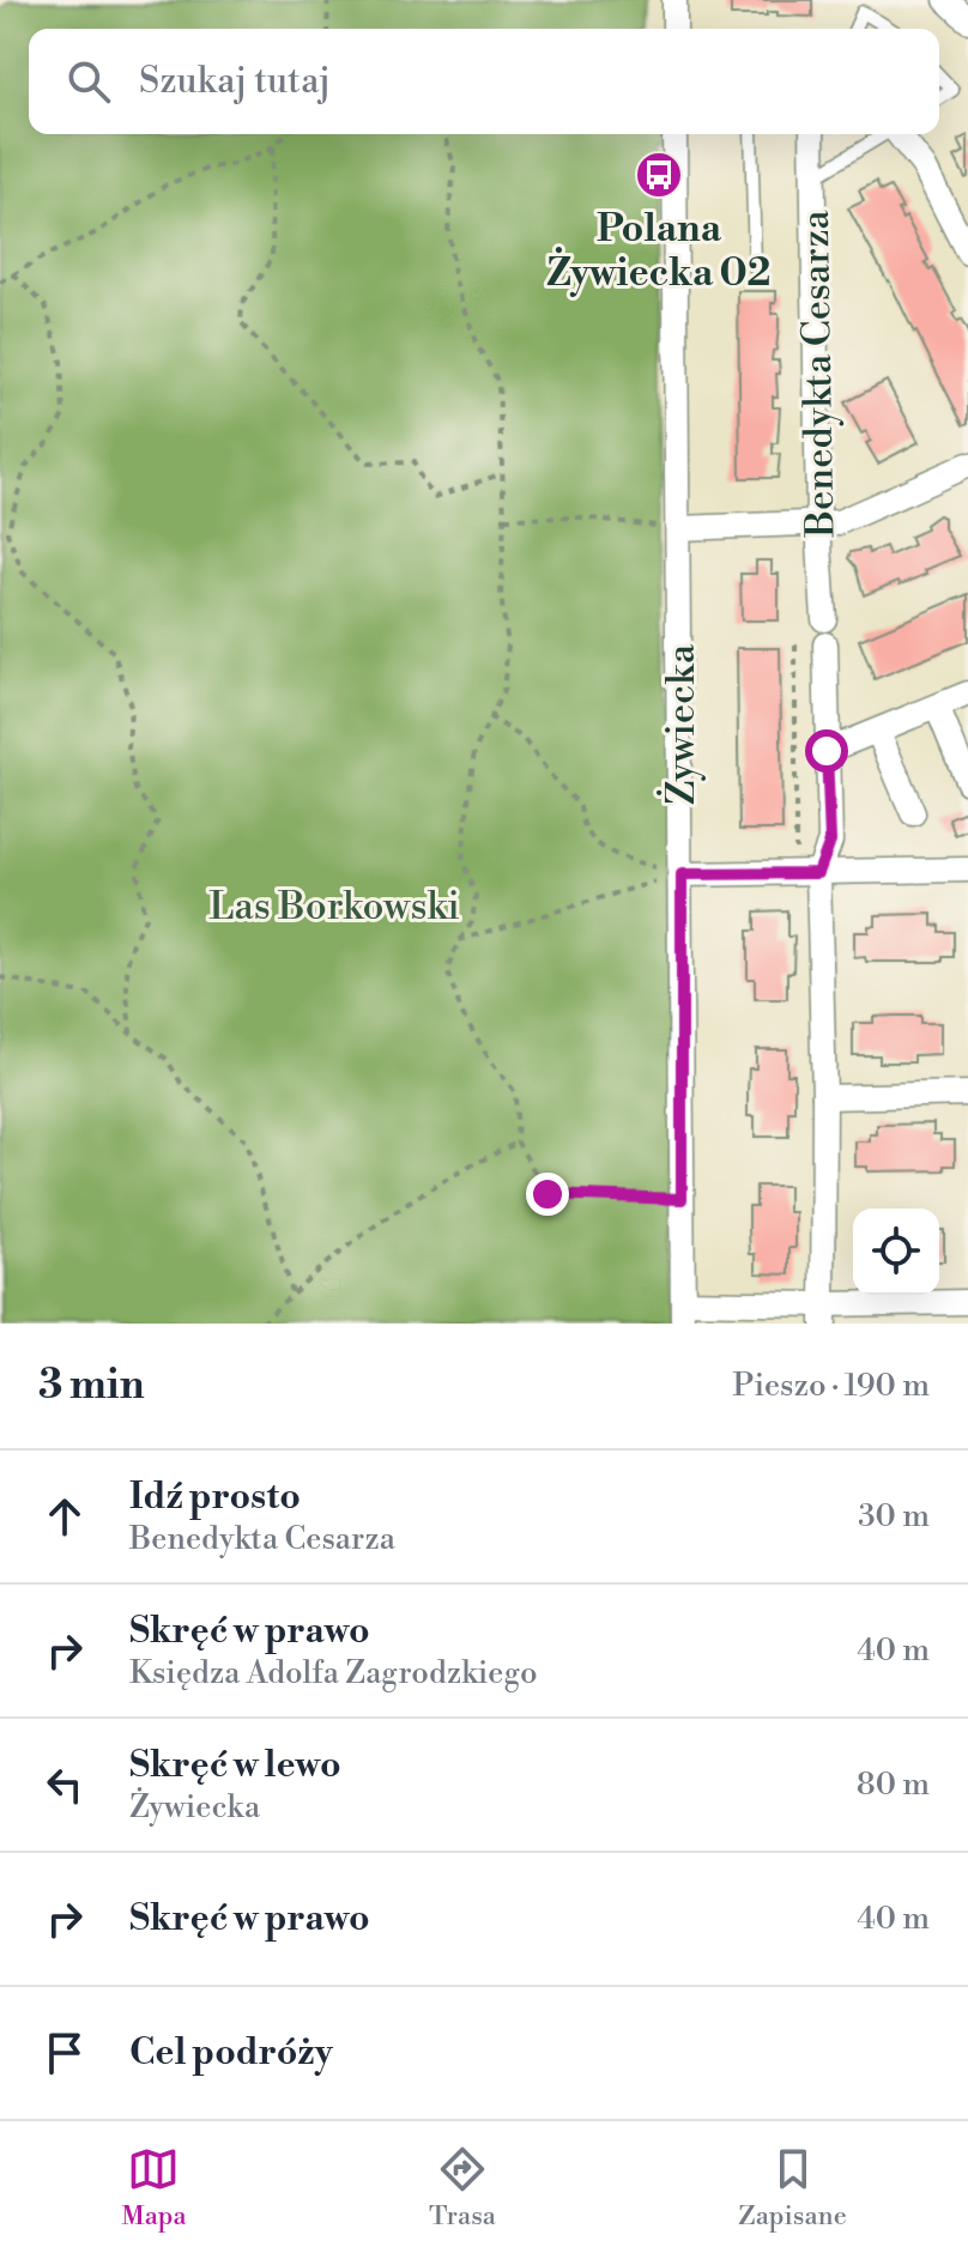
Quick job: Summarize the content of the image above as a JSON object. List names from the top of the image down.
{
  "streets": {
    "street": ["Benedykta Cesarza", "Żywiecka"]
  },
  "parks": ["Las Borkowski"],
  "places": {
    "bus stop": ["Polana Żywiecka 02"]
  },
  "page": {
    "search": "Szukaj tutaj",
    "heading": ["3 min", "Pieszo · 190 m"],
    "list": [
      ["Idź prosto", "Benedykta Cesarza", "30 m"],
      ["Skręć w prawo", "Księdza Adolfa Zagrodzkiego", "40 m"],
      ["Skręć w lewo", "Żywiecka", "80 m"],
      ["Skręć w prawo", "40 m"],
      "Cel podróży"
    ],
    "nav": ["Mapa", "Trasa", "Zapisane"]
  }
}
